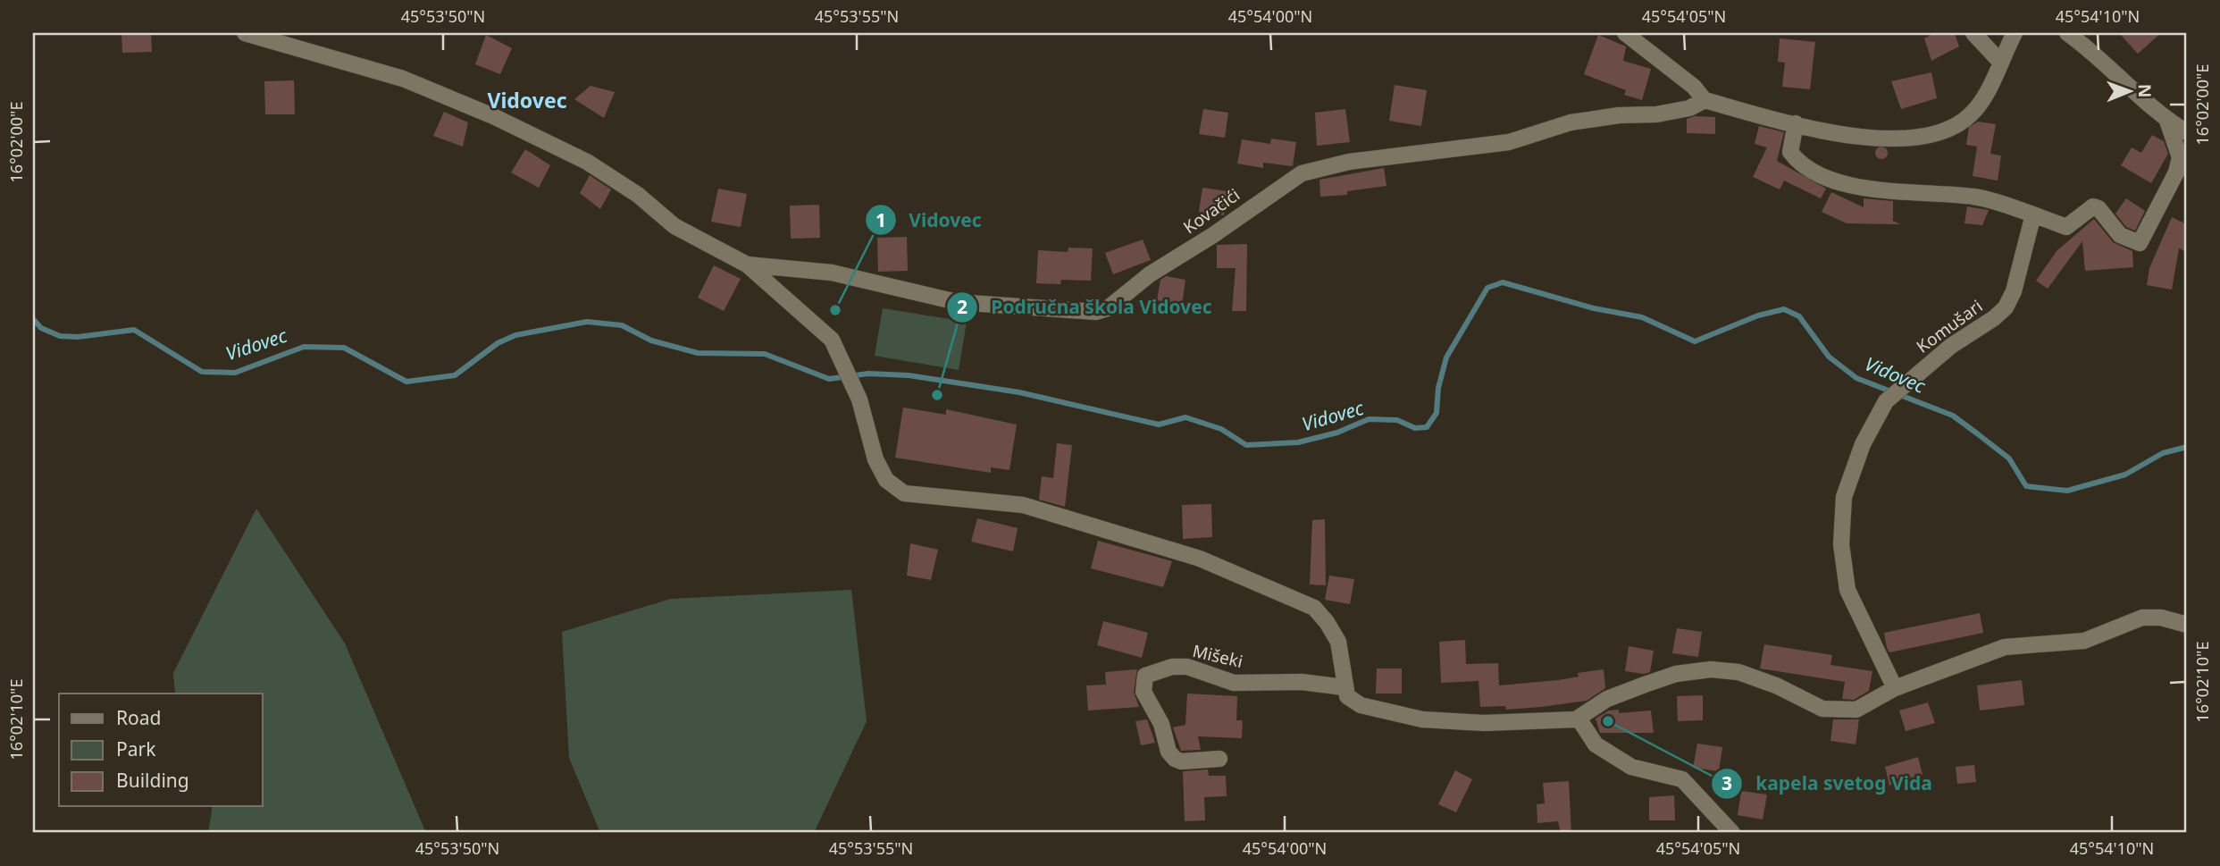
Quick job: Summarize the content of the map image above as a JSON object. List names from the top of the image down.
{
  "streets": {
    "street": ["Kovačići", "Komušari", "Mišeki"]
  },
  "districts": ["Vidovec"],
  "water": ["Vidovec"],
  "places": ["Vidovec", "Područna škola Vidovec", "kapela svetog Vida"],
  "legend": ["Road", "Park", "Building"],
  "north": "right",
  "coordinates": [
    "45°53'50\"N",
    "45°53'55\"N",
    "45°54'00\"N",
    "45°54'05\"N",
    "45°54'10\"N",
    "16°02'00\"E",
    "16°02'10\"E"
  ]
}
